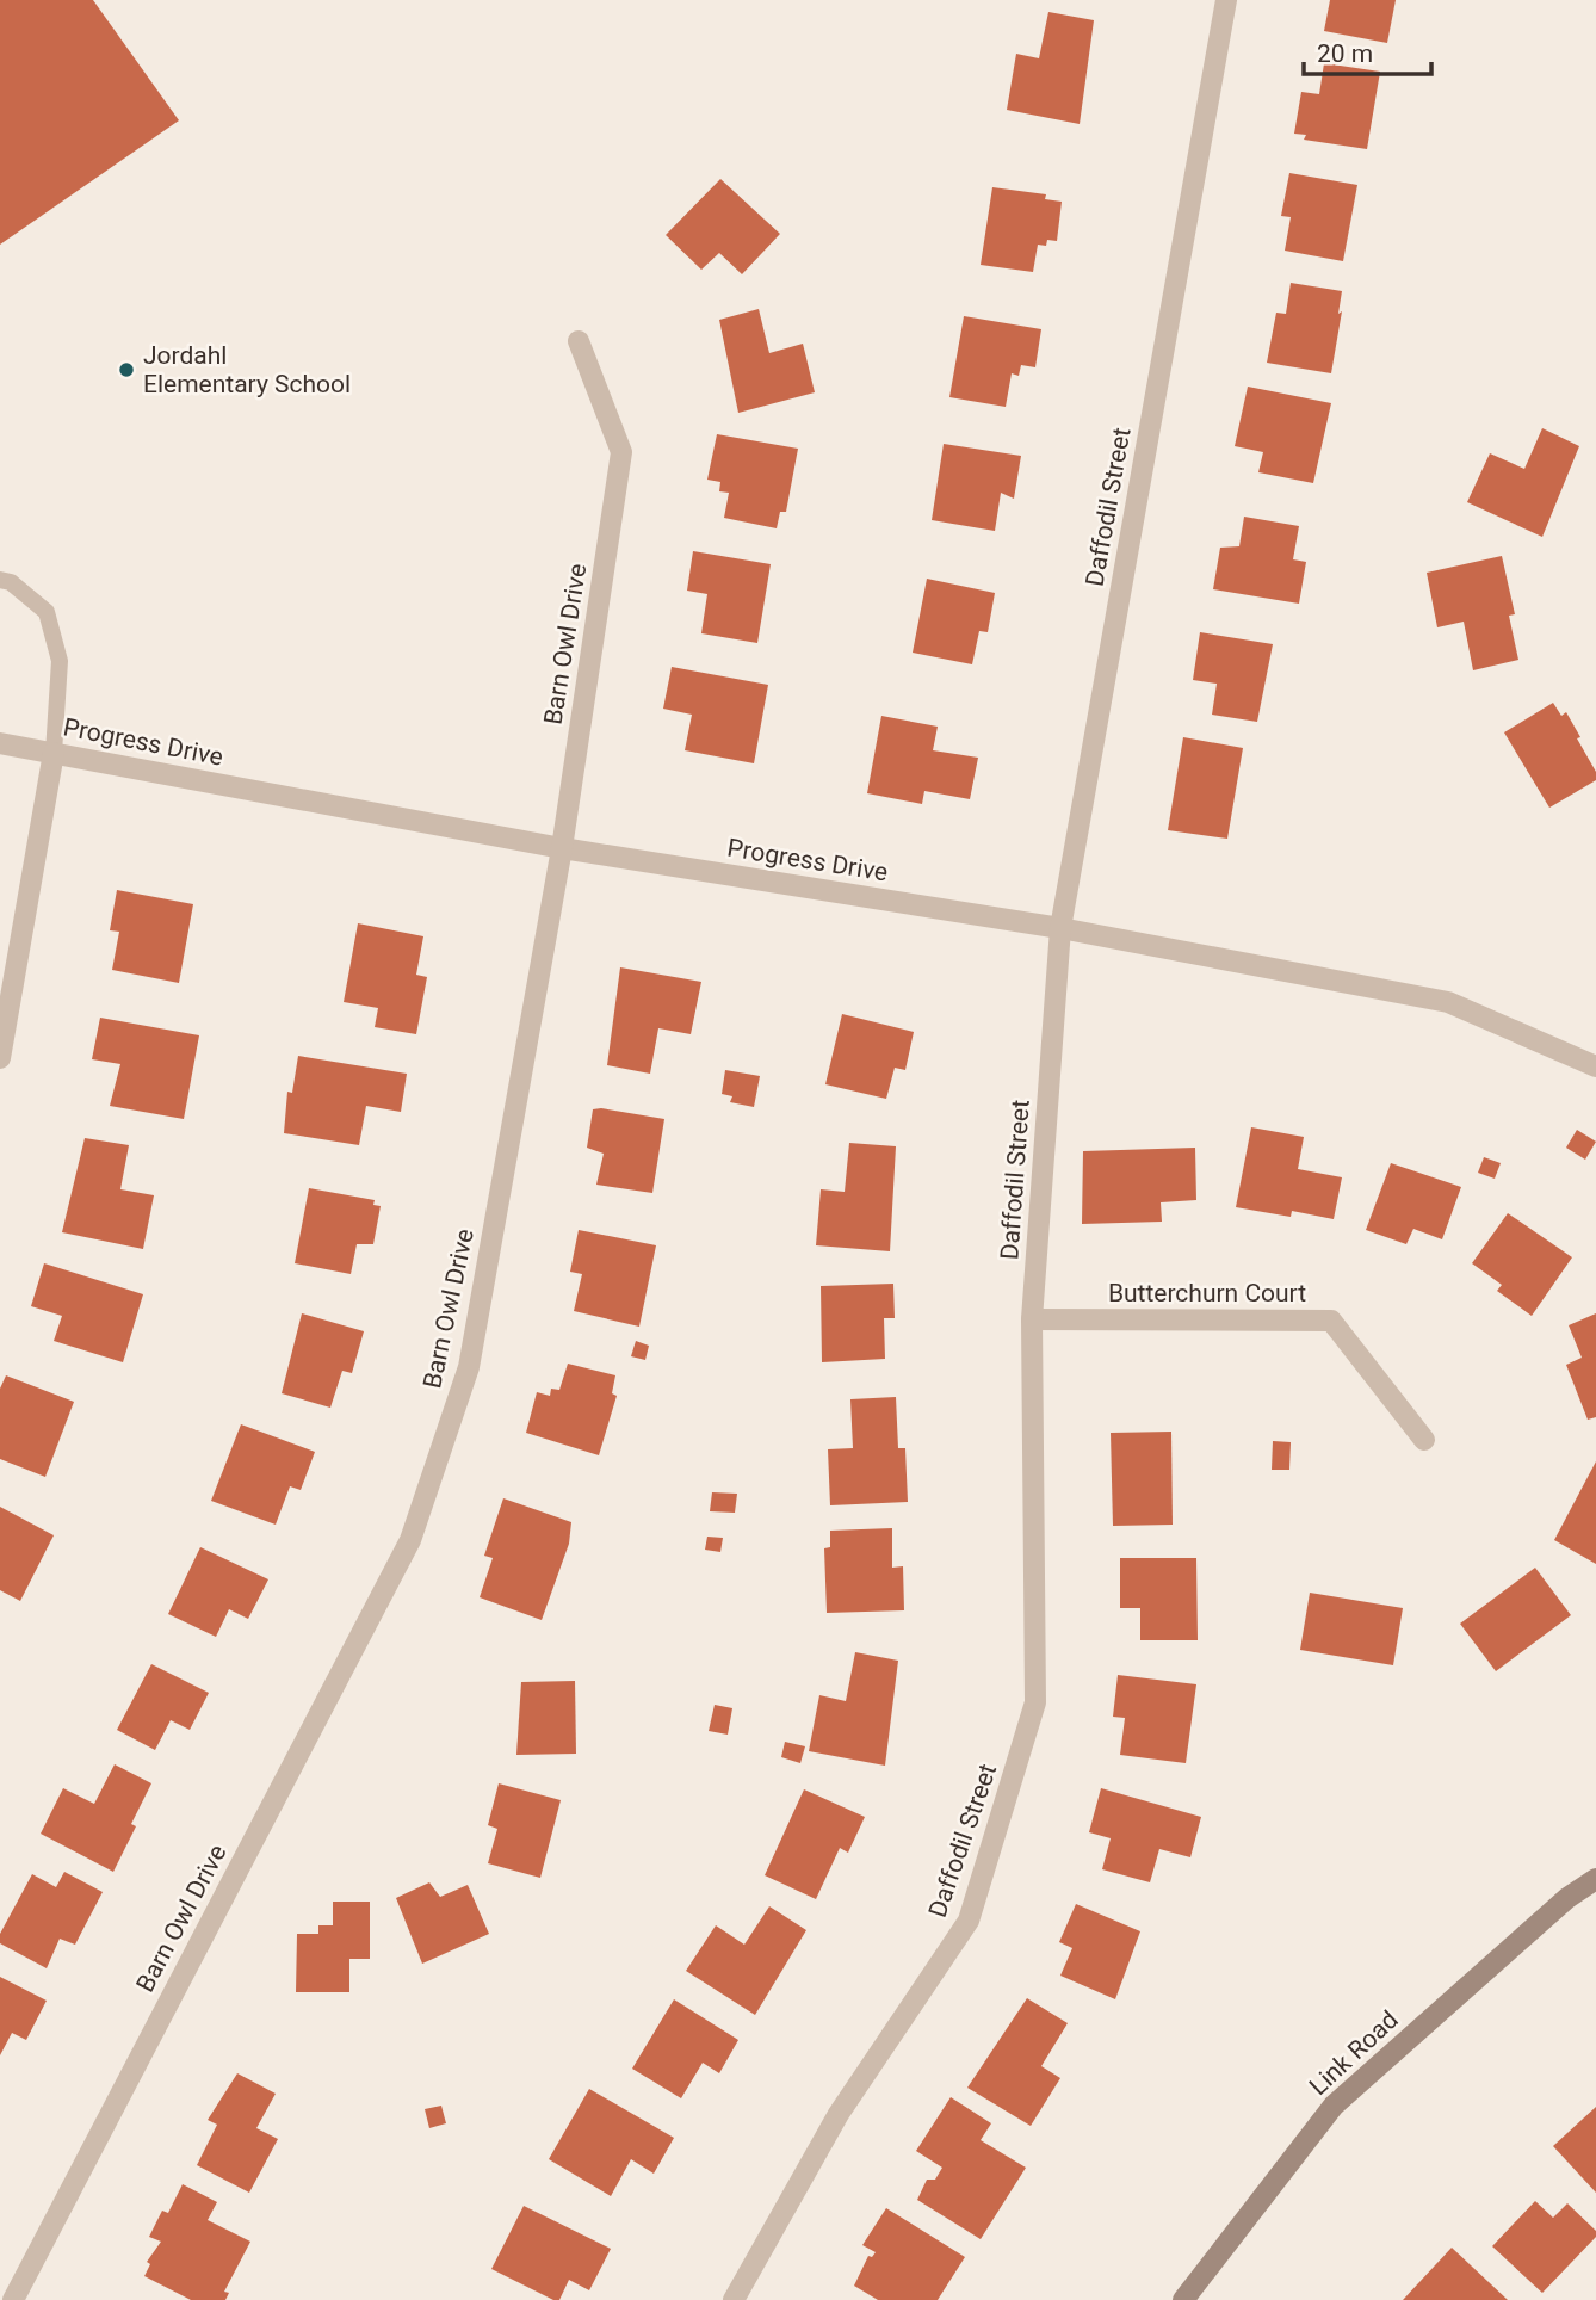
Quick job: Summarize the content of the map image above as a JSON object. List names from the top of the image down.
{
  "streets": {
    "main road": ["Link Road"],
    "street": [
      "Daffodil Street",
      "Barn Owl Drive",
      "Progress Drive",
      "Butterchurn Court"
    ]
  },
  "crossings": [
    ["Daffodil Street", "Progress Drive"],
    ["Daffodil Street", "Butterchurn Court"],
    ["Barn Owl Drive", "Progress Drive"]
  ],
  "places": ["Jordahl Elementary School"],
  "scale_bar": "20 m"
}
